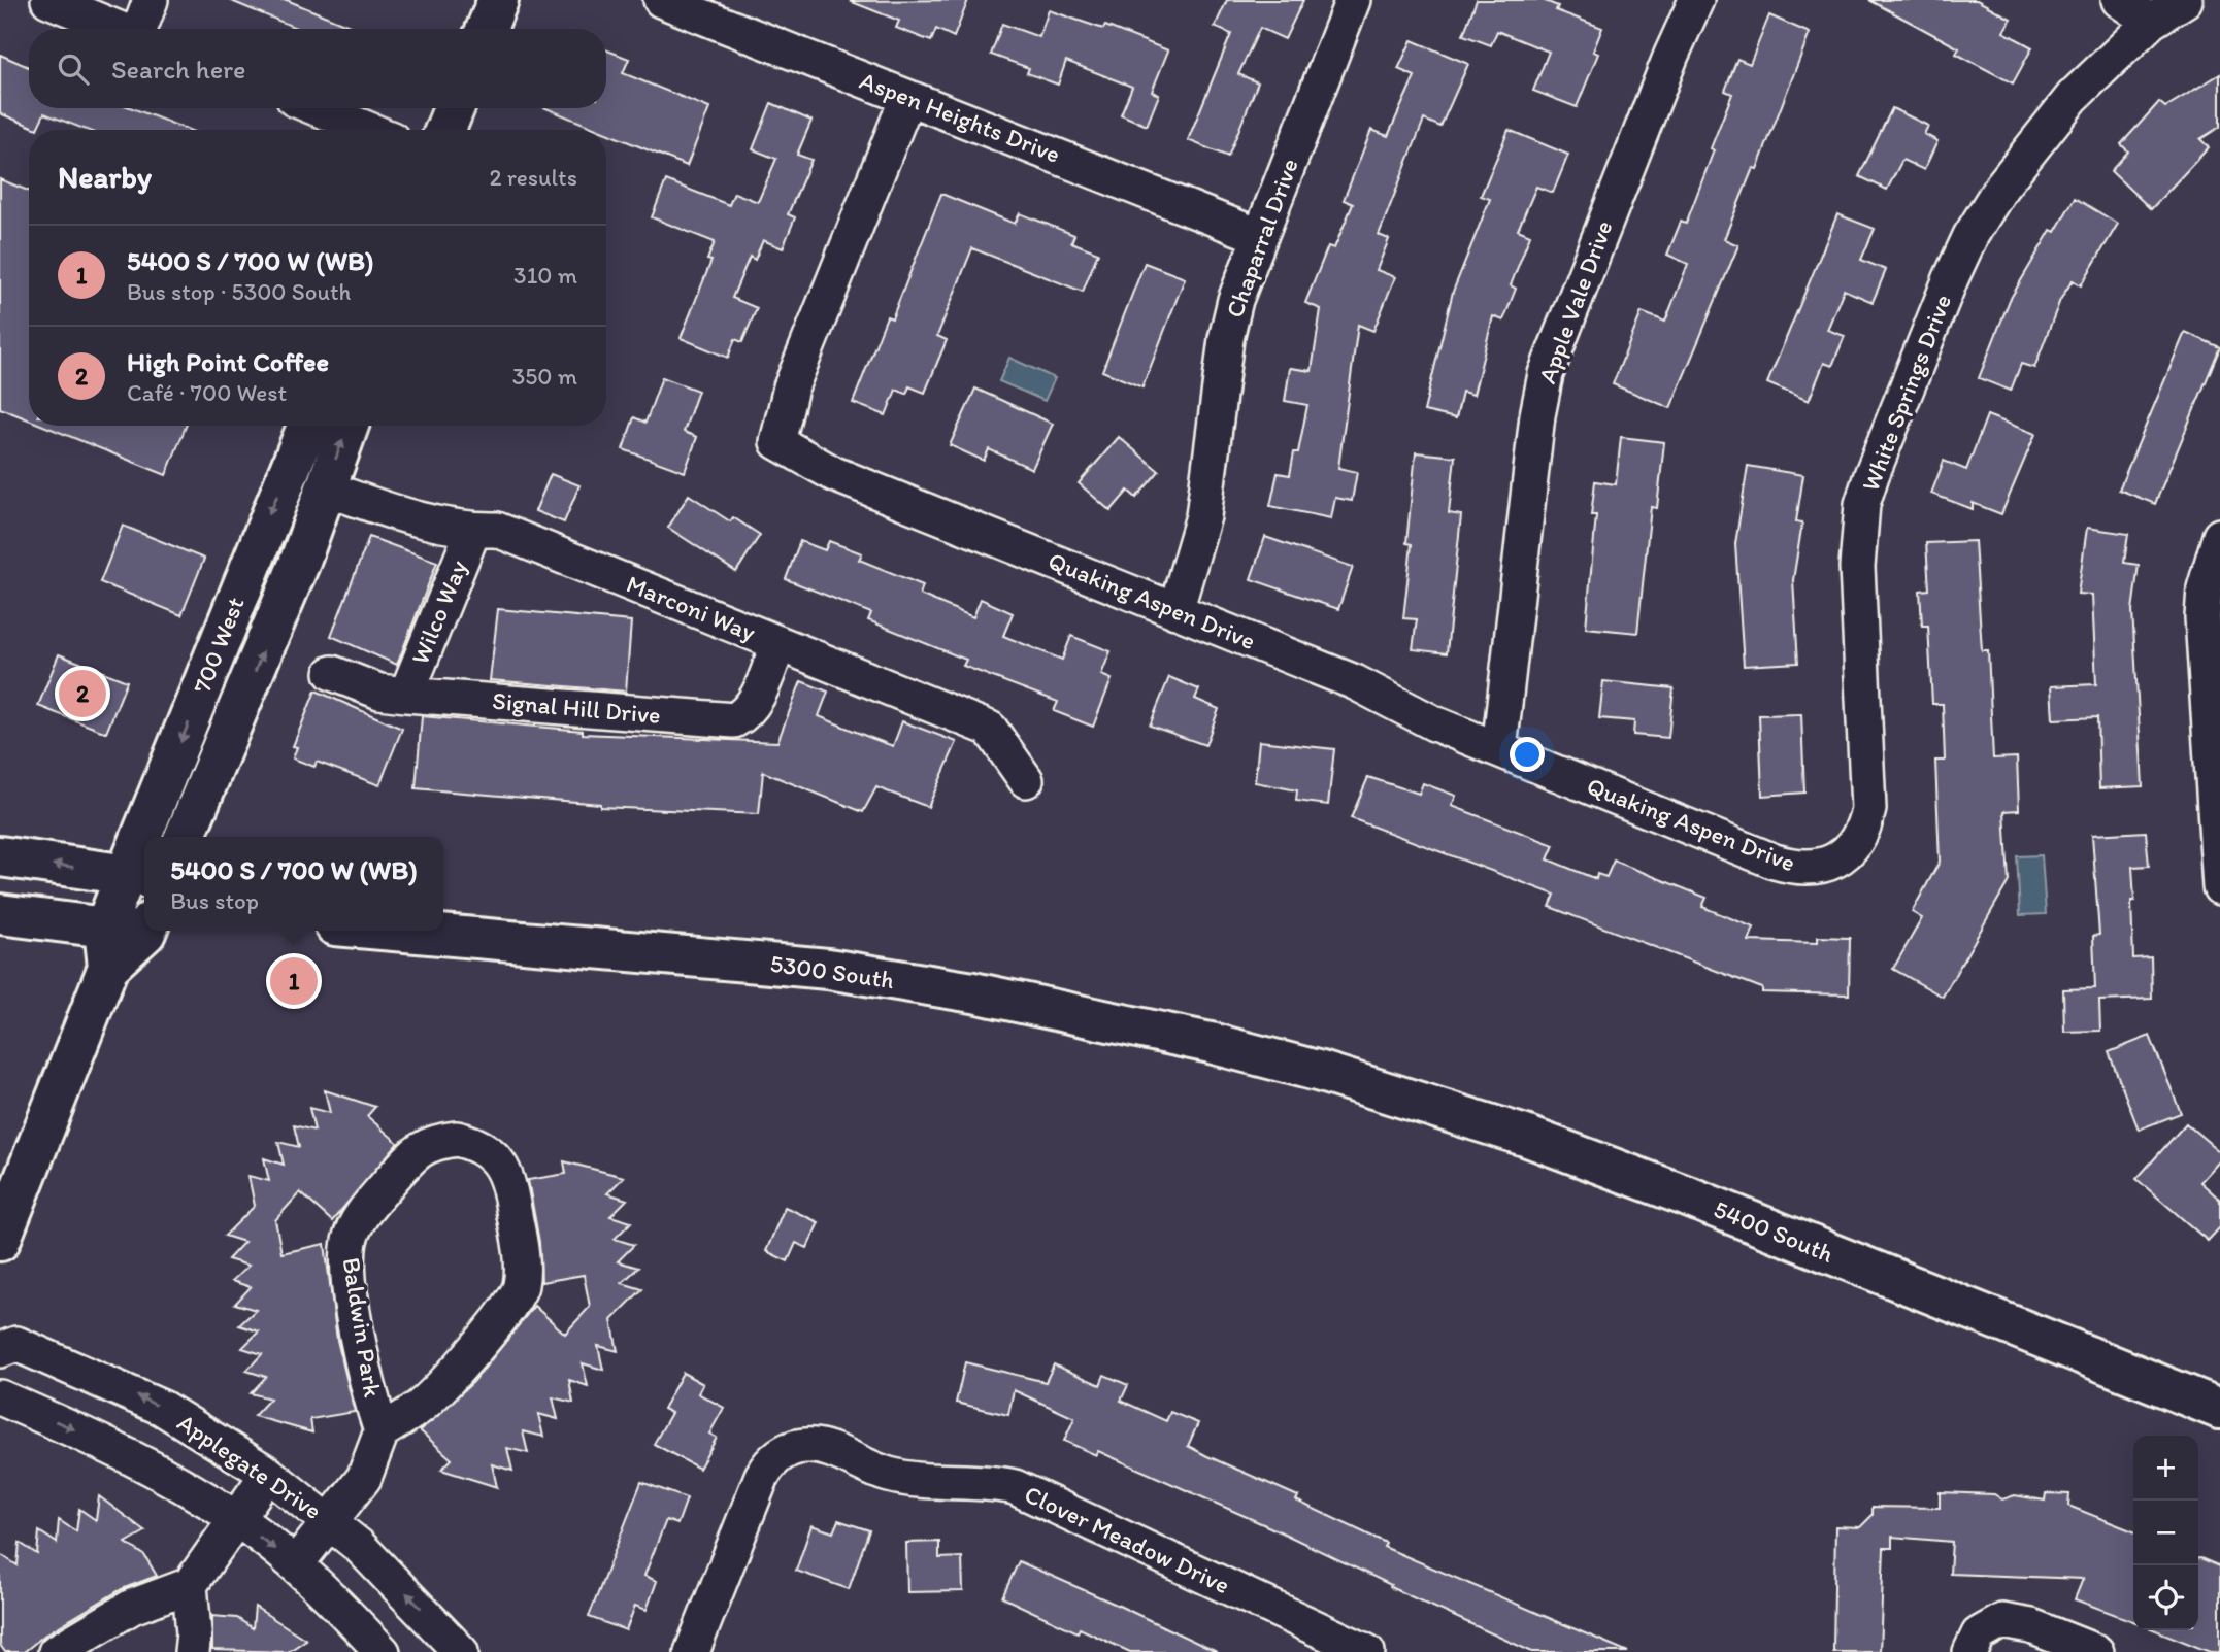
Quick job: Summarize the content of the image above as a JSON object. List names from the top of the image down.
{
  "streets": {
    "main road": ["700 West", "5300 South", "5400 South"],
    "street": [
      "Aspen Heights Drive",
      "Chaparral Drive",
      "Apple Vale Drive",
      "White Springs Drive",
      "Quaking Aspen Drive",
      "Marconi Way",
      "Wilco Way",
      "Signal Hill Drive",
      "Baldwin Park",
      "Applegate Drive",
      "Clover Meadow Drive"
    ]
  },
  "crossings": [
    ["Aspen Heights Drive", "Chaparral Drive"],
    ["Aspen Heights Drive", "Quaking Aspen Drive"],
    ["Chaparral Drive", "Quaking Aspen Drive"],
    ["Apple Vale Drive", "Quaking Aspen Drive"],
    ["White Springs Drive", "Quaking Aspen Drive"],
    ["Marconi Way", "Wilco Way"],
    ["Marconi Way", "700 West"],
    ["Marconi Way", "Signal Hill Drive"],
    ["Wilco Way", "Signal Hill Drive"],
    ["5300 South", "5400 South"],
    ["Baldwin Park", "Applegate Drive"]
  ],
  "page": {
    "search": "Search here",
    "heading": ["Nearby", "2 results"],
    "list": [
      {
        "mark": "1",
        "name": "5400 S / 700 W (WB)",
        "note": "Bus stop · 5300 South",
        "value": "310 m"
      },
      {
        "mark": "2",
        "name": "High Point Coffee",
        "note": "Café · 700 West",
        "value": "350 m"
      }
    ],
    "pins": ["2", "1"],
    "popup": ["5400 S / 700 W (WB)", "Bus stop"],
    "map_buttons": ["+", "−"]
  }
}
